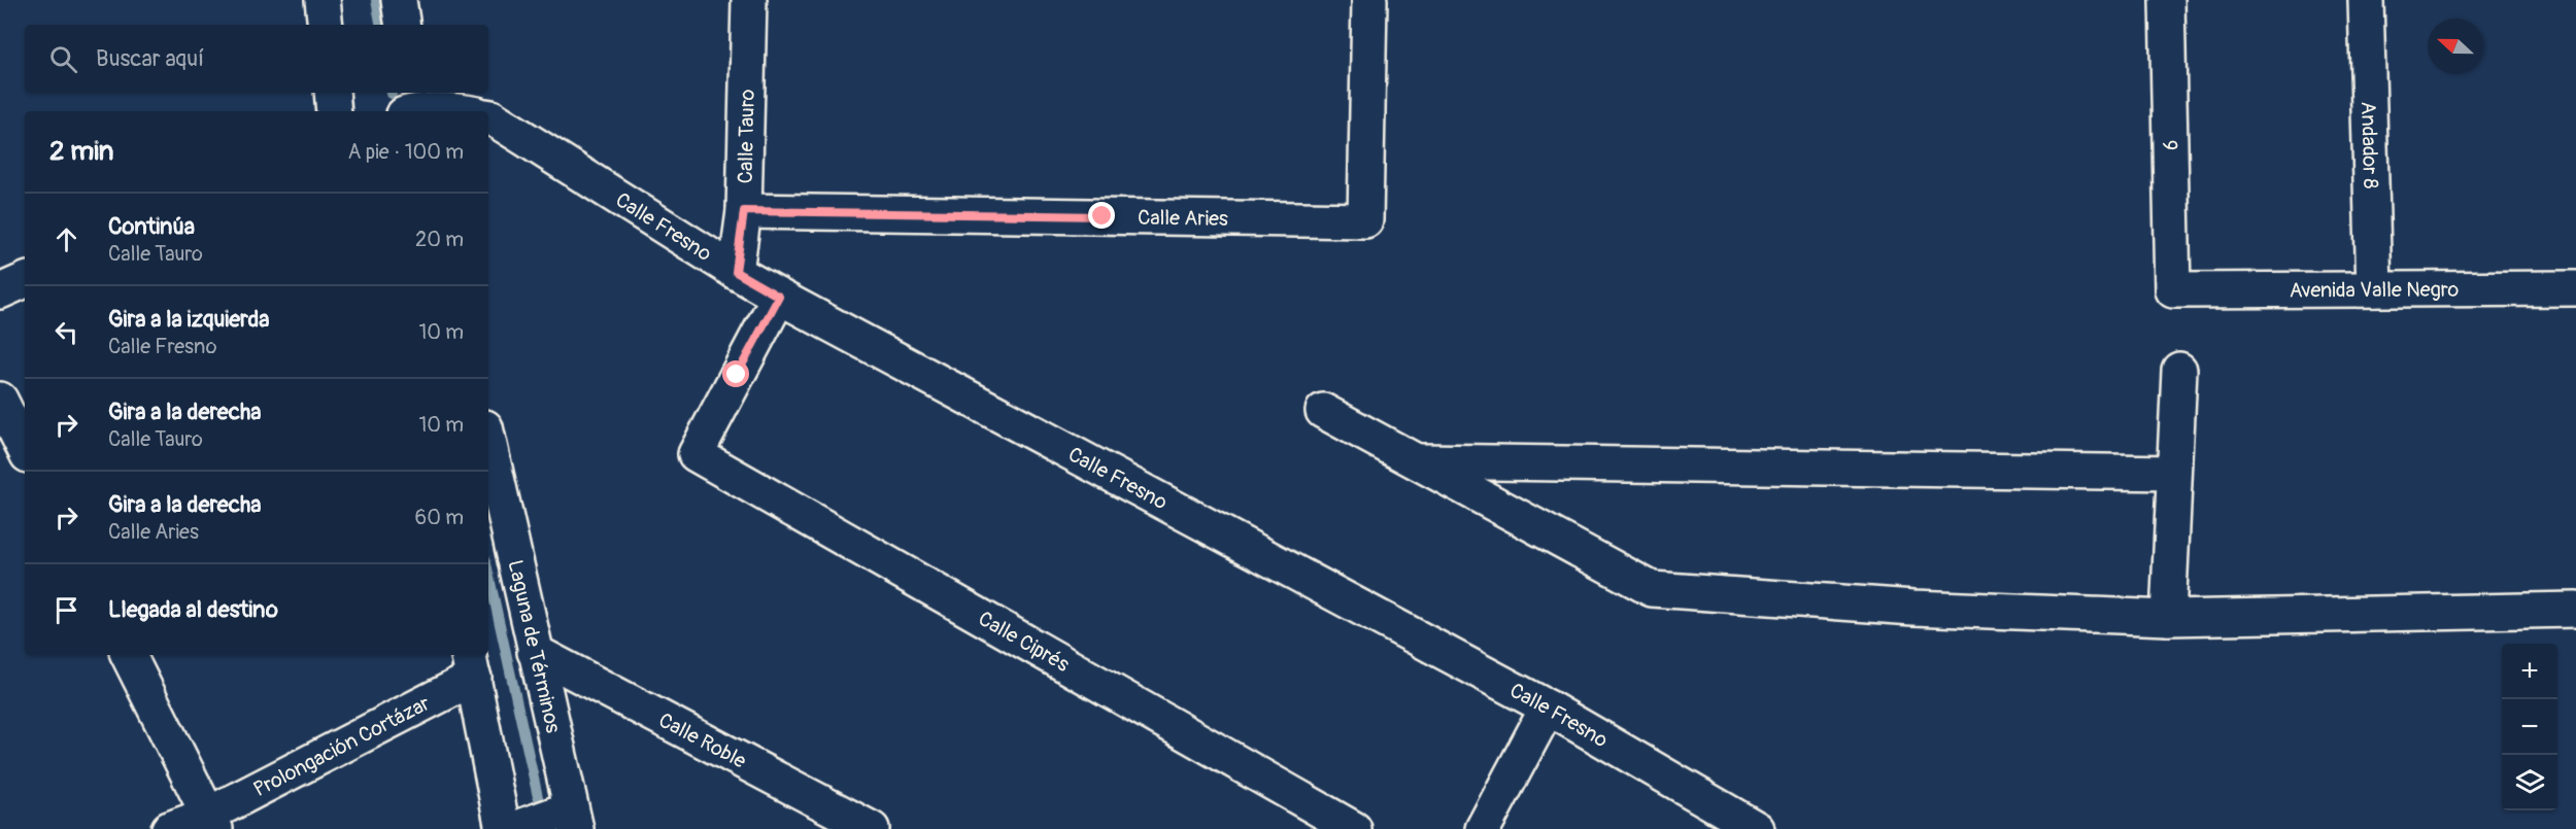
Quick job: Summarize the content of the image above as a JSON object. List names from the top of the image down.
{
  "streets": {
    "street": [
      "Calle Tauro",
      "9",
      "Andador 8",
      "Calle Aries",
      "Calle Fresno",
      "Avenida Valle Negro",
      "Calle Ciprés",
      "Laguna de Términos",
      "Calle Roble",
      "Prolongación Cortázar"
    ]
  },
  "crossings": [
    ["Calle Tauro", "Calle Aries"],
    ["Calle Tauro", "Calle Fresno"],
    ["9", "Avenida Valle Negro"],
    ["Andador 8", "Avenida Valle Negro"],
    ["Calle Fresno", "Calle Ciprés"],
    ["Laguna de Términos", "Calle Roble"]
  ],
  "north": "left",
  "page": {
    "search": "Buscar aquí",
    "heading": ["2 min", "A pie · 100 m"],
    "list": [
      ["Continúa", "Calle Tauro", "20 m"],
      ["Gira a la izquierda", "Calle Fresno", "10 m"],
      ["Gira a la derecha", "Calle Tauro", "10 m"],
      ["Gira a la derecha", "Calle Aries", "60 m"],
      "Llegada al destino"
    ],
    "map_buttons": ["+", "−"]
  }
}
